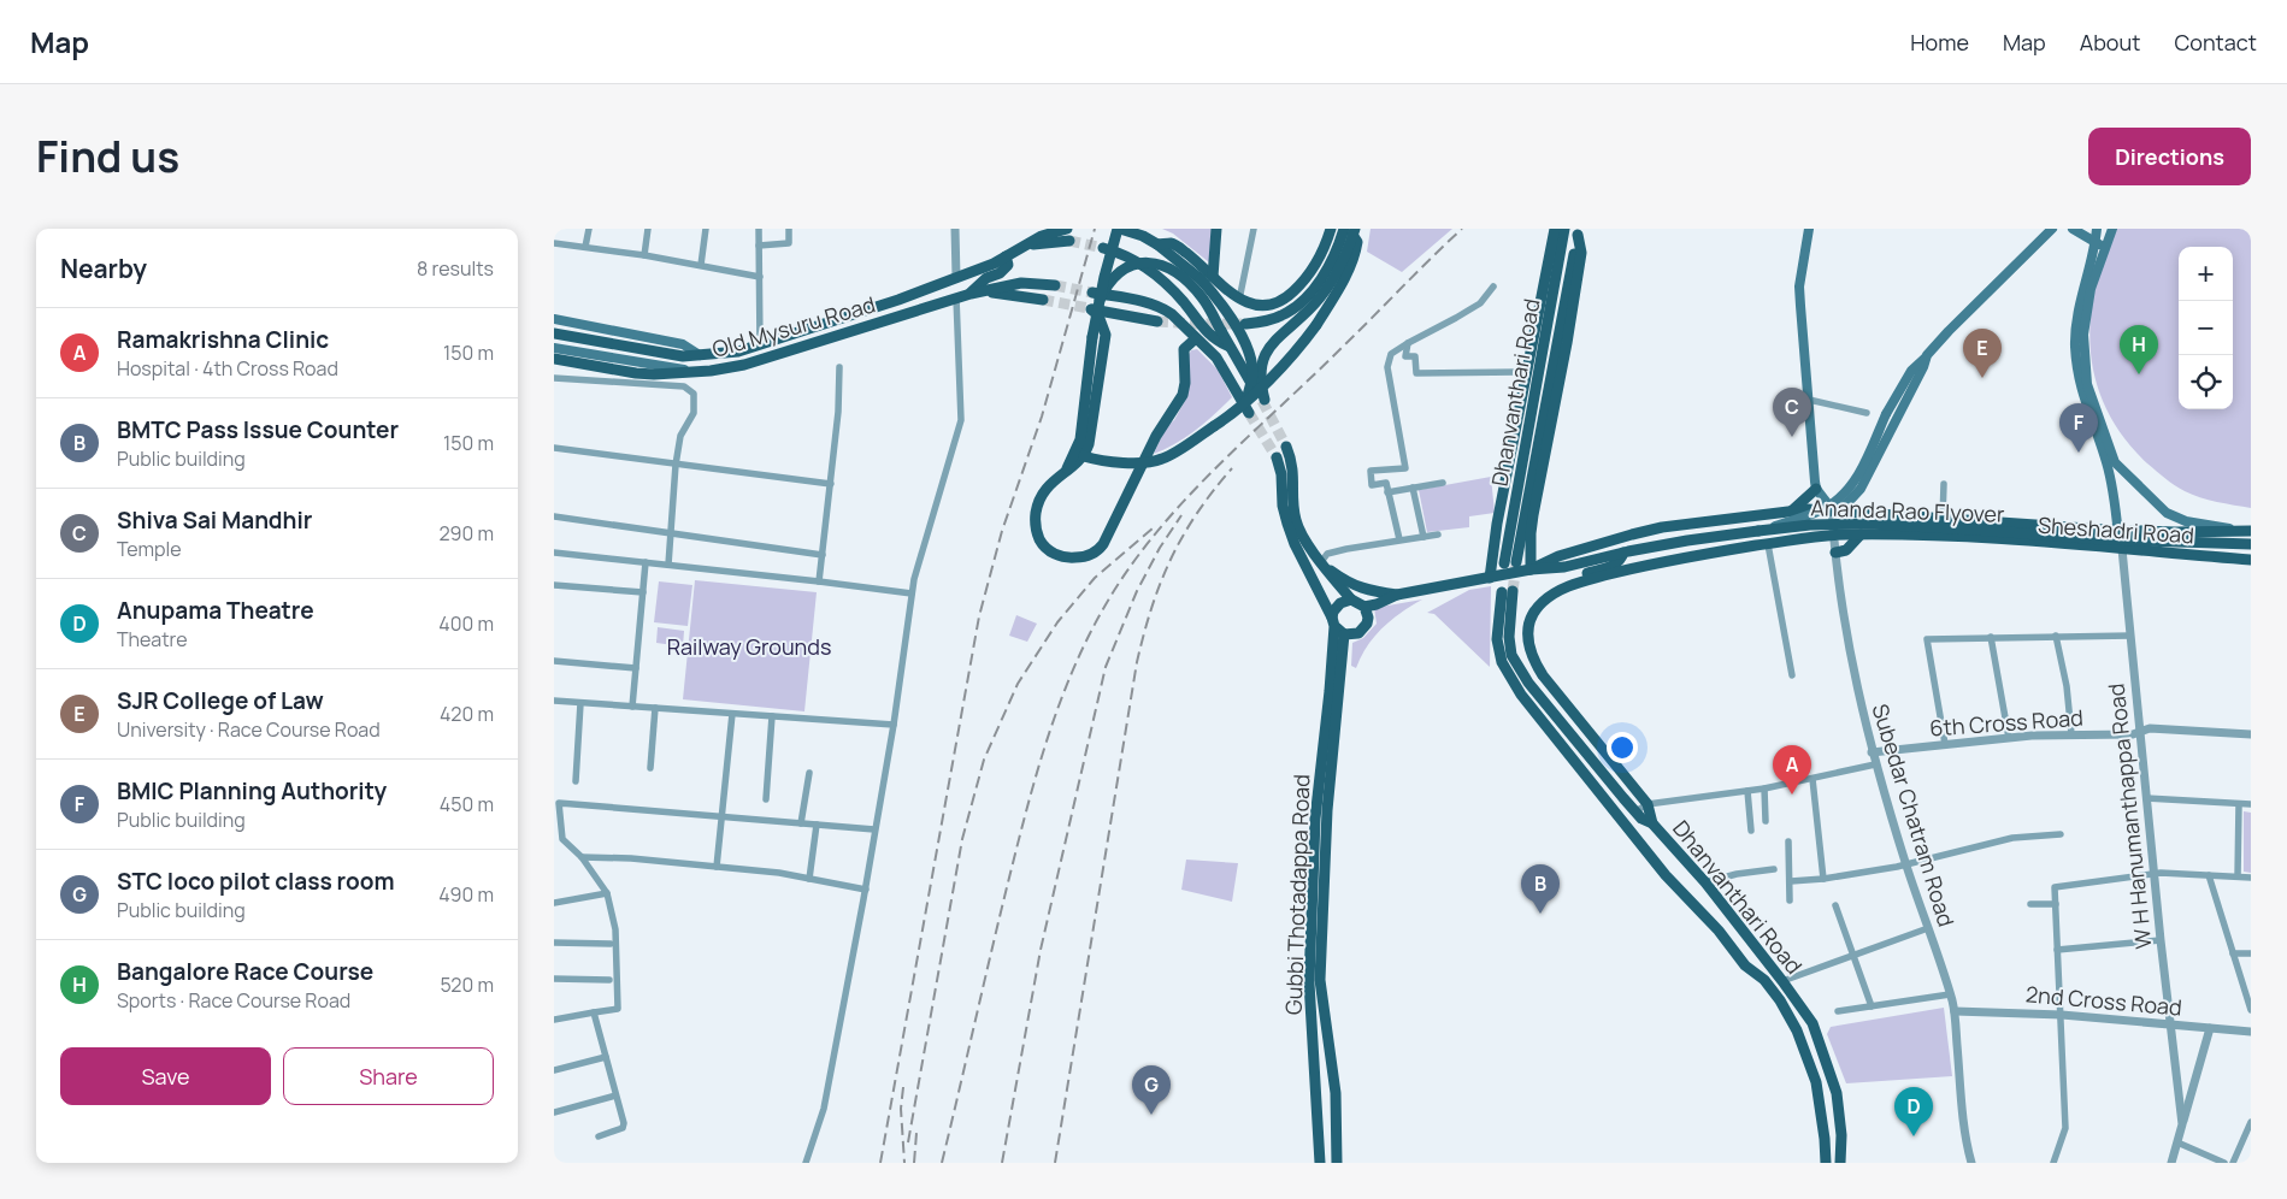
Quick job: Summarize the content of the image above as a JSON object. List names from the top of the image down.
{
  "streets": {
    "main road": [
      "Old Mysuru Road",
      "Dhanvanthari Road",
      "Ananda Rao Flyover",
      "Sheshadri Road",
      "W H Hanumanthappa Road",
      "Gubbi Thotadappa Road"
    ],
    "street": ["6th Cross Road", "Subedar Chatram Road", "2nd Cross Road"]
  },
  "crossings": [
    ["Dhanvanthari Road", "Ananda Rao Flyover"],
    ["Sheshadri Road", "Subedar Chatram Road"],
    ["Sheshadri Road", "W H Hanumanthappa Road"],
    ["6th Cross Road", "Subedar Chatram Road"],
    ["6th Cross Road", "W H Hanumanthappa Road"],
    ["Subedar Chatram Road", "2nd Cross Road"],
    ["W H Hanumanthappa Road", "2nd Cross Road"]
  ],
  "parks": ["Railway Grounds"],
  "page": {
    "header": "Map",
    "nav": [
      "Home",
      "Map",
      "About",
      "Contact"
    ],
    "title": "Find us",
    "buttons": [
      "Directions",
      ["Save", "Share"]
    ],
    "heading": ["Nearby", "8 results"],
    "map_buttons": ["+", "−"],
    "list": [
      {
        "mark": "A",
        "name": "Ramakrishna Clinic",
        "note": "Hospital · 4th Cross Road",
        "value": "150 m"
      },
      {
        "mark": "B",
        "name": "BMTC Pass Issue Counter",
        "note": "Public building",
        "value": "150 m"
      },
      {
        "mark": "C",
        "name": "Shiva Sai Mandhir",
        "note": "Temple",
        "value": "290 m"
      },
      {
        "mark": "D",
        "name": "Anupama Theatre",
        "note": "Theatre",
        "value": "400 m"
      },
      {
        "mark": "E",
        "name": "SJR College of Law",
        "note": "University · Race Course Road",
        "value": "420 m"
      },
      {
        "mark": "F",
        "name": "BMIC Planning Authority",
        "note": "Public building",
        "value": "450 m"
      },
      {
        "mark": "G",
        "name": "STC loco pilot class room",
        "note": "Public building",
        "value": "490 m"
      },
      {
        "mark": "H",
        "name": "Bangalore Race Course",
        "note": "Sports · Race Course Road",
        "value": "520 m"
      }
    ],
    "pins": [
      "H",
      "E",
      "C",
      "F",
      "A",
      "B",
      "G",
      "D"
    ]
  }
}
